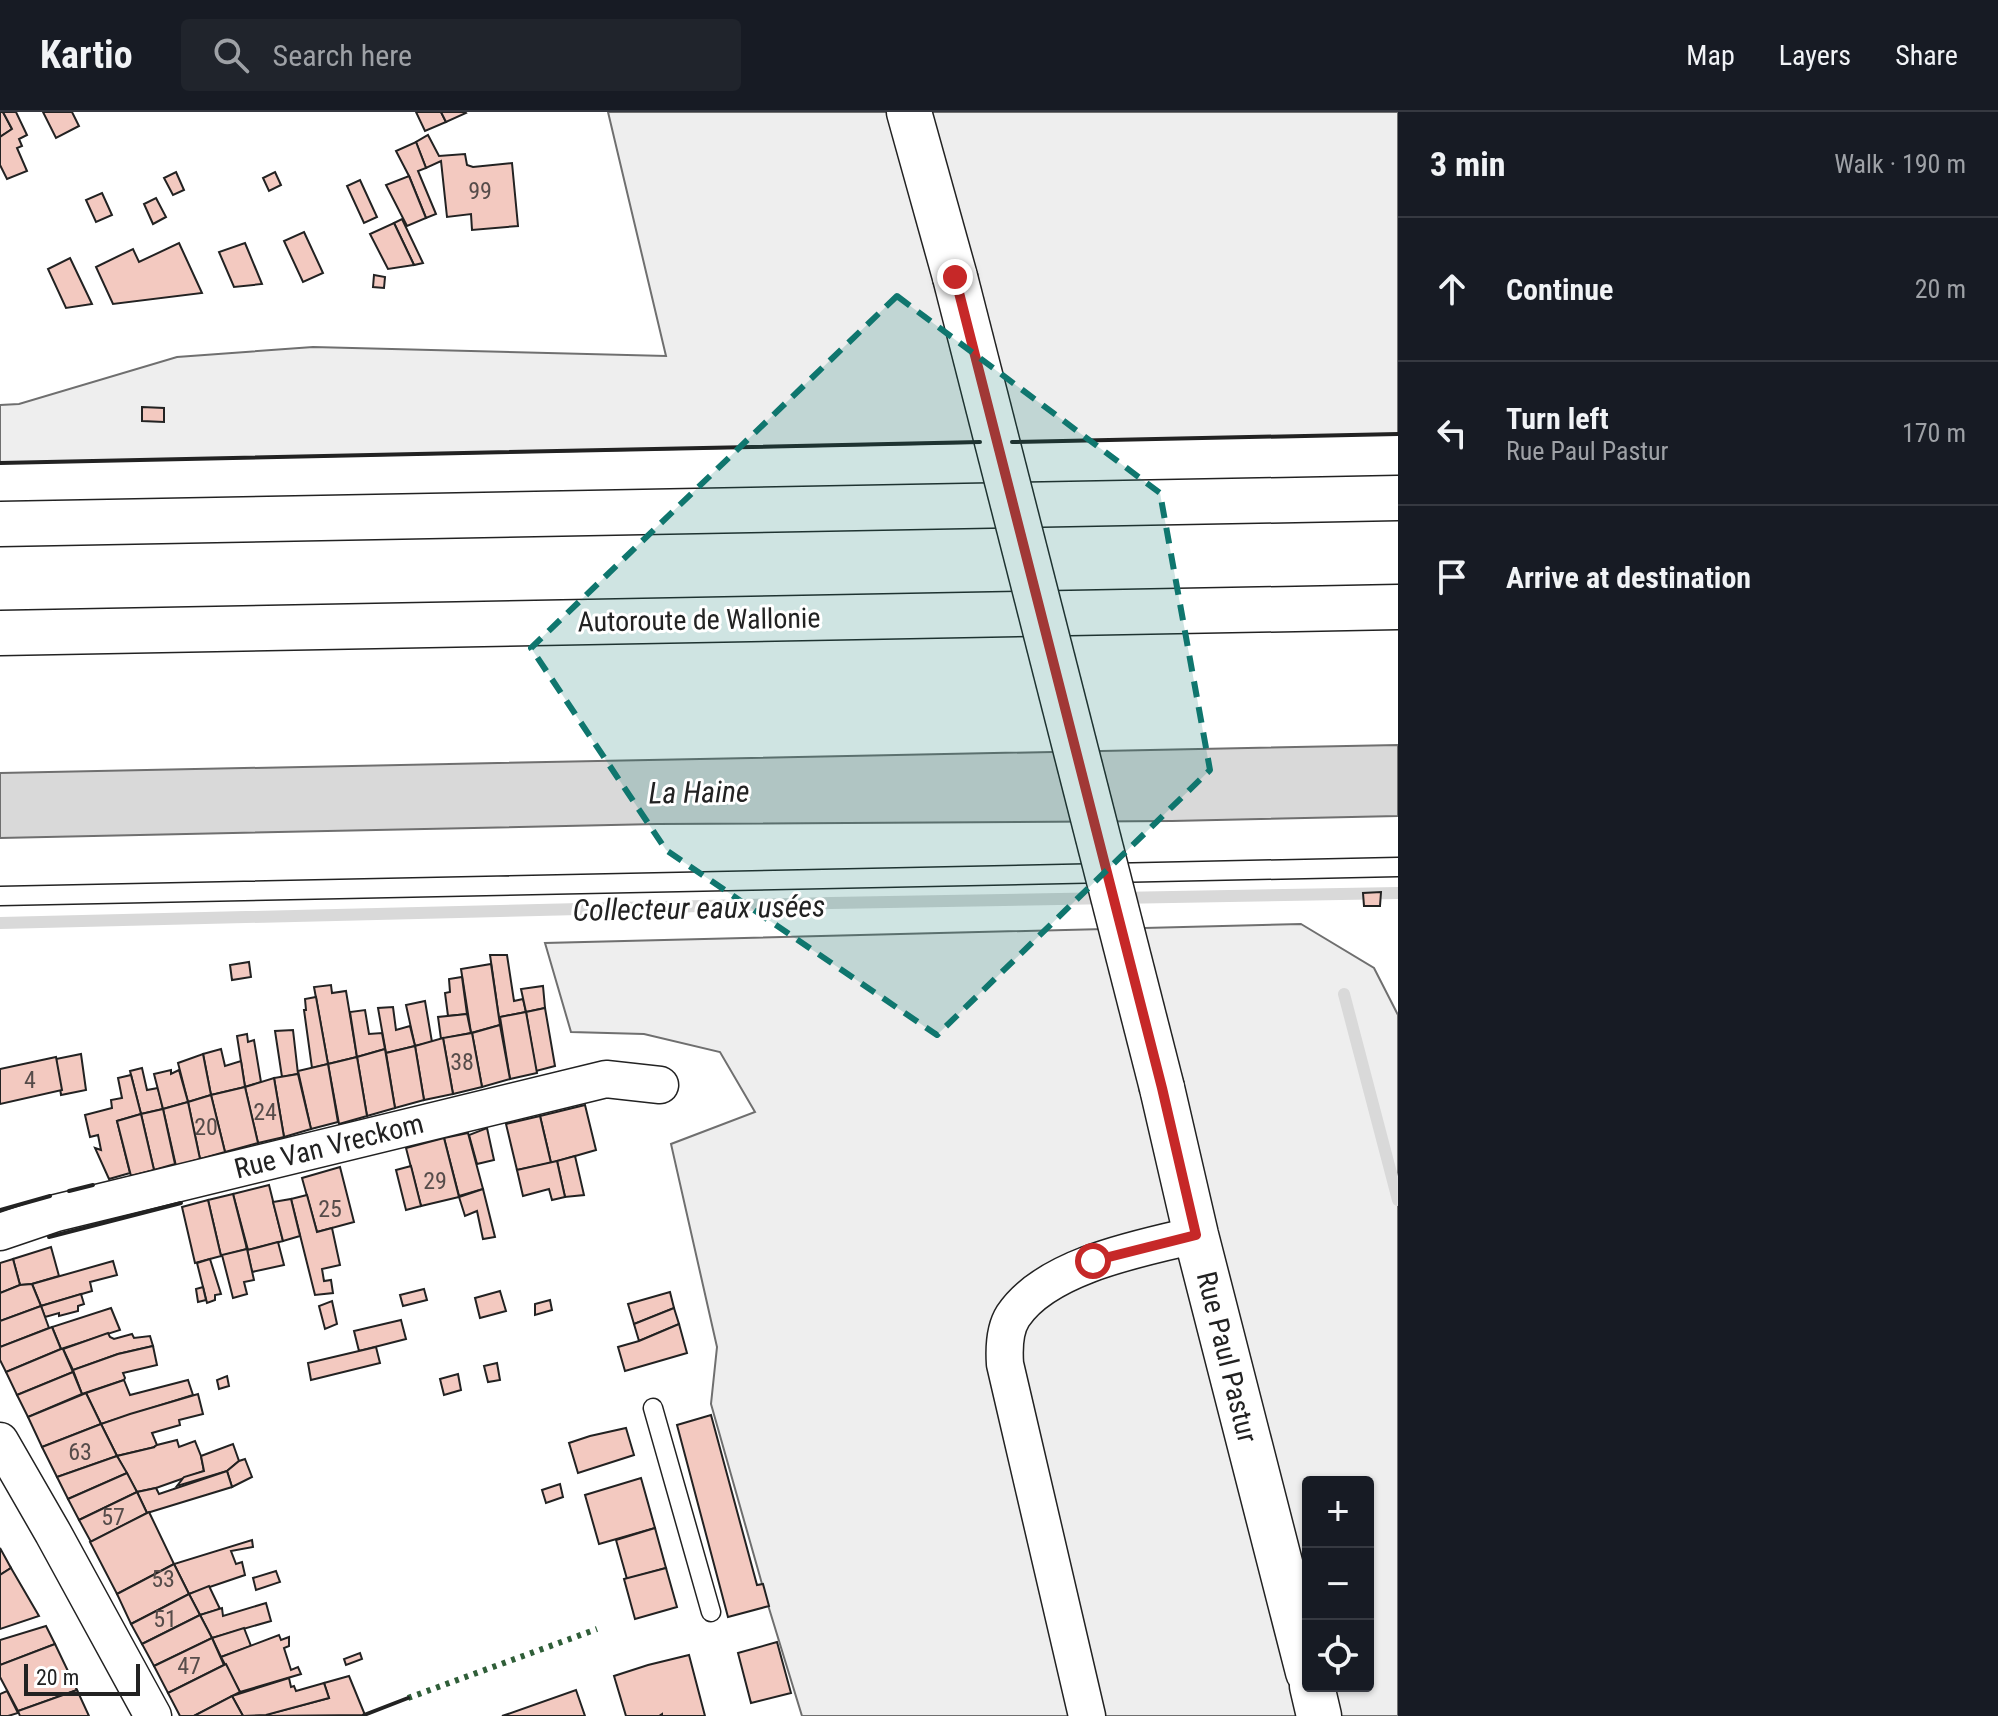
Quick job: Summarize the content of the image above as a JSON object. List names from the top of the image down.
{
  "streets": {
    "main road": ["Autoroute de Wallonie", "Rue Paul Pastur"],
    "street": ["Rue Van Vreckom"]
  },
  "water": ["La Haine", "Collecteur eaux usées"],
  "house_numbers": [
    "99",
    "38",
    "4",
    "24",
    "20",
    "29",
    "25",
    "63",
    "57",
    "53",
    "51",
    "47"
  ],
  "scale_bar": "20 m",
  "page": {
    "header": "Kartio",
    "search": "Search here",
    "nav": ["Map", "Layers", "Share"],
    "heading": ["3 min", "Walk · 190 m"],
    "list": [
      ["Continue", "20 m"],
      ["Turn left", "Rue Paul Pastur", "170 m"],
      "Arrive at destination"
    ],
    "map_buttons": ["+", "−"],
    "scale": "20 m"
  }
}
